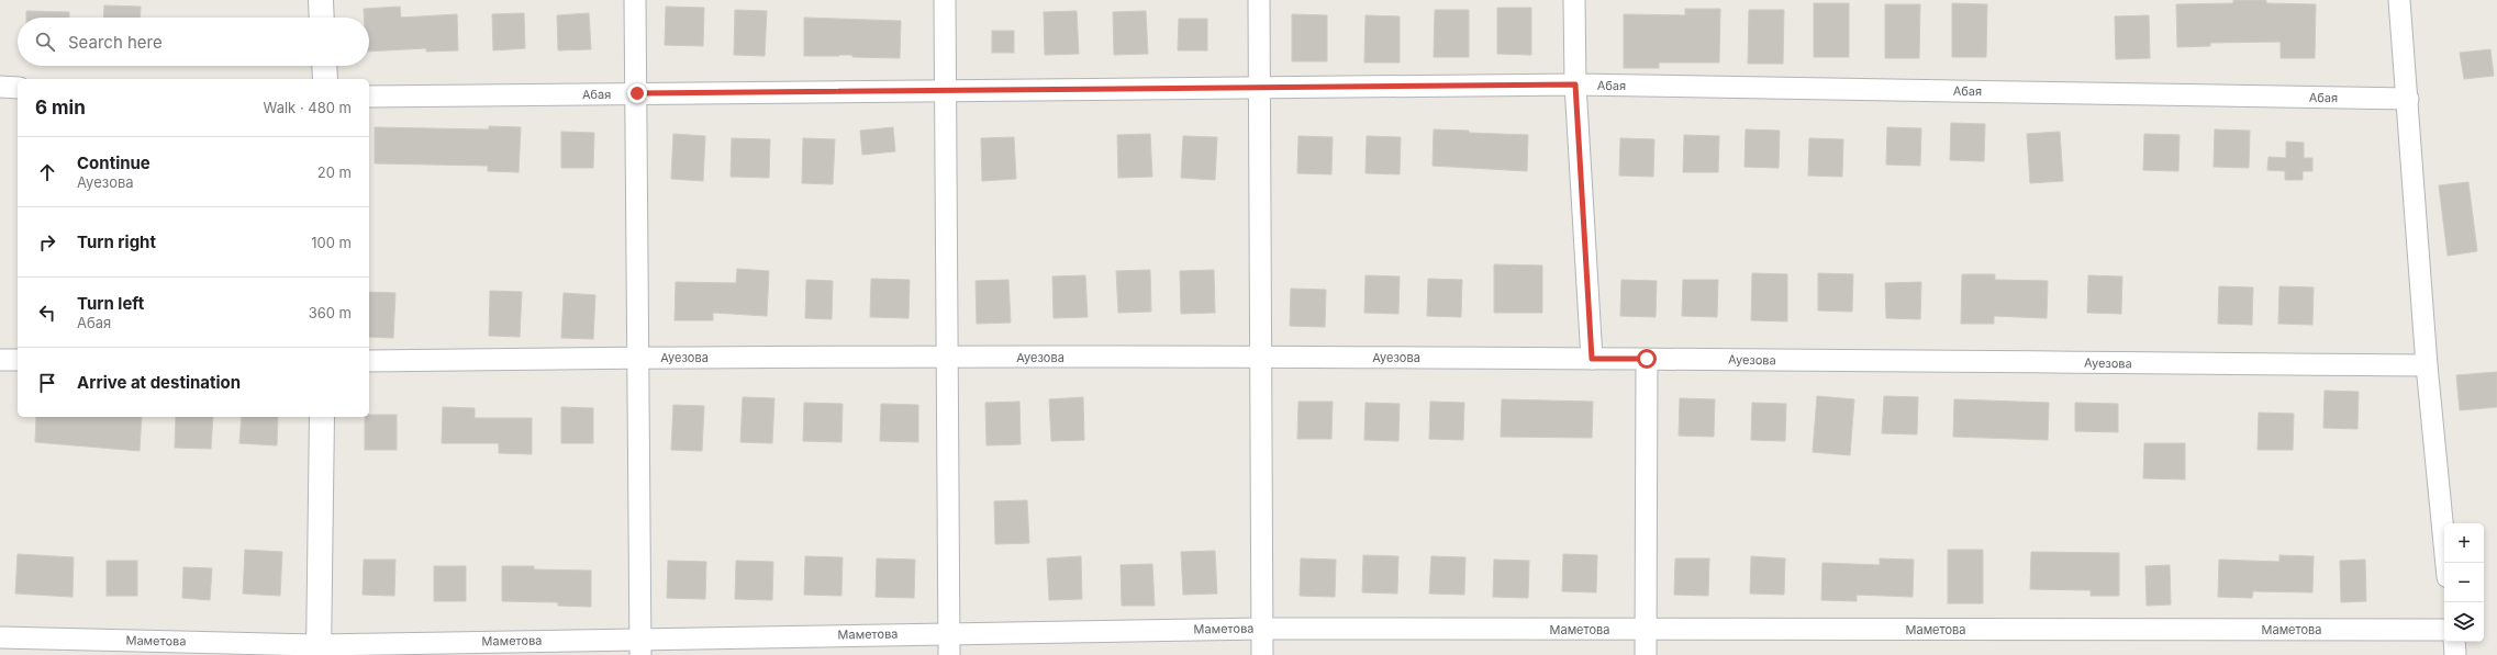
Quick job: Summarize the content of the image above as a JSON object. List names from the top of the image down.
{
  "streets": {
    "street": ["Абая", "Ауезова", "Маметова"]
  },
  "page": {
    "search": "Search here",
    "heading": ["6 min", "Walk · 480 m"],
    "list": [
      ["Continue", "Ауезова", "20 m"],
      ["Turn right", "100 m"],
      ["Turn left", "Абая", "360 m"],
      "Arrive at destination"
    ],
    "map_buttons": ["+", "−"]
  }
}
